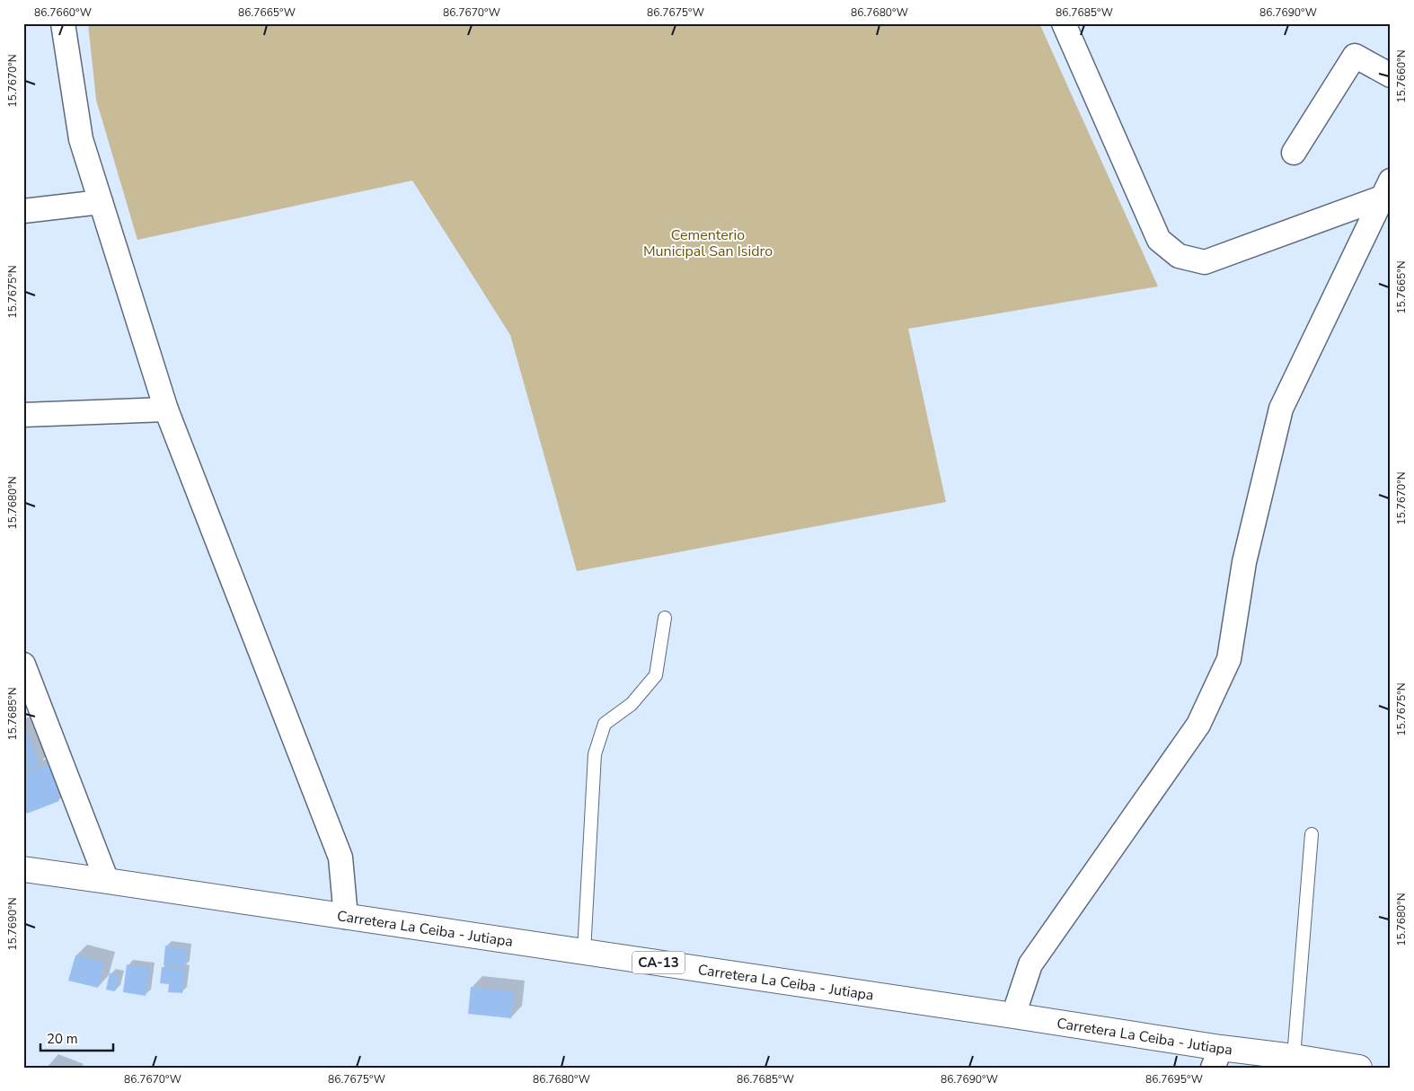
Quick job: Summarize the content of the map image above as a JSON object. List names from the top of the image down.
{
  "streets": {
    "main road": ["Carretera La Ceiba - Jutiapa", "CA-13"]
  },
  "parks": ["Cementerio Municipal San Isidro"],
  "scale_bar": "20 m",
  "coordinates": [
    "86.7660°W",
    "86.7665°W",
    "86.7670°W",
    "86.7675°W",
    "86.7680°W",
    "86.7685°W",
    "86.7690°W",
    "15.7660°N",
    "15.7670°N",
    "15.7665°N",
    "15.7675°N",
    "15.7680°N",
    "15.7685°N",
    "15.7690°N",
    "86.7695°W"
  ]
}
